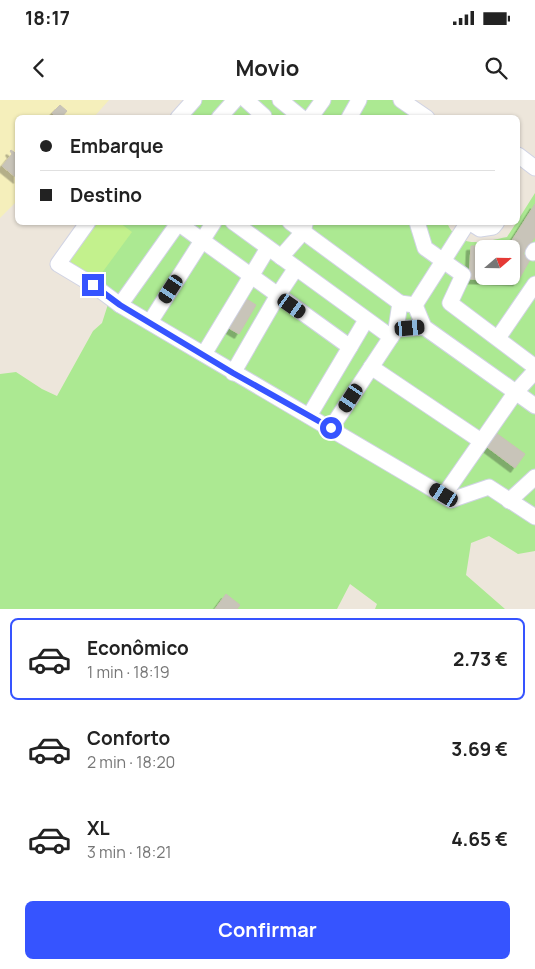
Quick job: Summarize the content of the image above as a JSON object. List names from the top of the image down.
{
  "north": "right",
  "page": {
    "status": "18:17",
    "header": "Movio",
    "banner": ["Embarque", "Destino"],
    "list": [
      {
        "name": "Econômico",
        "note": "1 min · 18:19",
        "value": "2.73 €"
      },
      {
        "name": "Conforto",
        "note": "2 min · 18:20",
        "value": "3.69 €"
      },
      {
        "name": "XL",
        "note": "3 min · 18:21",
        "value": "4.65 €"
      }
    ],
    "buttons": "Confirmar"
  }
}
